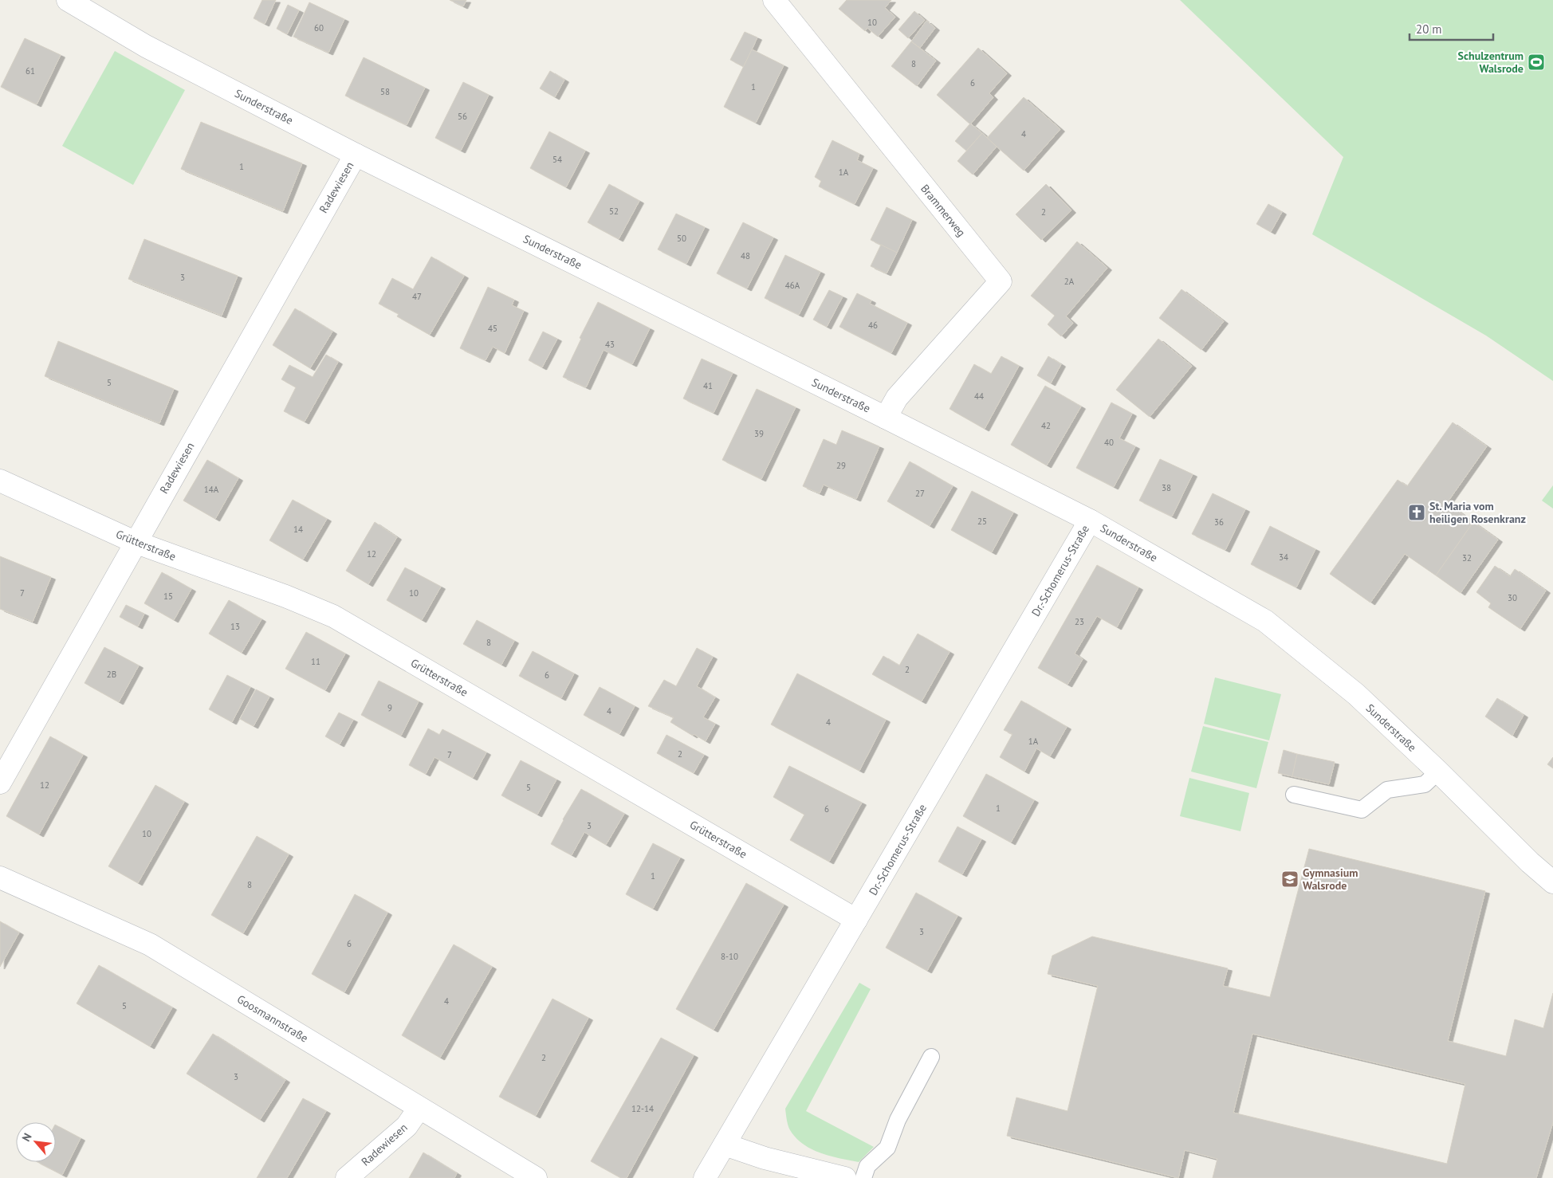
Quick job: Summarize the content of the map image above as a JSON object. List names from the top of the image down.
{
  "streets": {
    "street": [
      "Sunderstraße",
      "Radewiesen",
      "Brammerweg",
      "Grütterstraße",
      "Dr.-Schomerus-Straße",
      "Goosmannstraße"
    ]
  },
  "crossings": [
    ["Sunderstraße", "Radewiesen"],
    ["Sunderstraße", "Brammerweg"],
    ["Sunderstraße", "Dr.-Schomerus-Straße"],
    ["Radewiesen", "Grütterstraße"],
    ["Radewiesen", "Goosmannstraße"],
    ["Grütterstraße", "Dr.-Schomerus-Straße"]
  ],
  "places": {
    "sports": ["Schulzentrum Walsrode"],
    "church": ["St. Maria vom heiligen Rosenkranz"],
    "school or university": ["Gymnasium Walsrode"]
  },
  "house_numbers": [
    "10",
    "60",
    "8",
    "61",
    "6",
    "1",
    "58",
    "56",
    "4",
    "54",
    "1",
    "1A",
    "52",
    "2",
    "50",
    "48",
    "3",
    "2A",
    "46A",
    "47",
    "46",
    "45",
    "43",
    "5",
    "41",
    "44",
    "42",
    "39",
    "40",
    "29",
    "38",
    "14A",
    "27",
    "25",
    "36",
    "14",
    "12",
    "34",
    "32",
    "7",
    "10",
    "15",
    "30",
    "23",
    "13",
    "8",
    "11",
    "2",
    "2B",
    "6",
    "9",
    "4",
    "4",
    "1A",
    "2",
    "7",
    "12",
    "5",
    "1",
    "6",
    "3",
    "10",
    "1",
    "8",
    "3",
    "6",
    "8-10",
    "4",
    "5",
    "2",
    "3",
    "12-14"
  ],
  "scale_bar": "20 m",
  "north": "top left"
}
